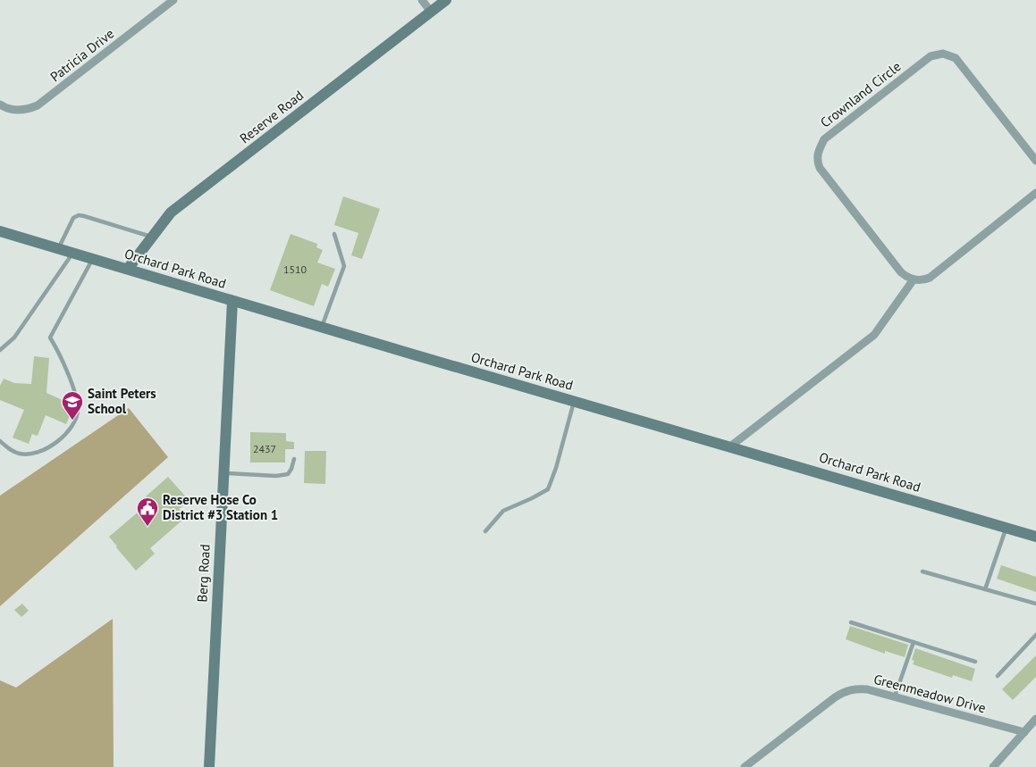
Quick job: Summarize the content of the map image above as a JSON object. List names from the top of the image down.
{
  "streets": {
    "main road": ["Reserve Road", "Orchard Park Road", "Berg Road"],
    "street": ["Patricia Drive", "Crownland Circle", "Greenmeadow Drive"]
  },
  "crossings": [
    ["Reserve Road", "Orchard Park Road"],
    ["Orchard Park Road", "Berg Road"]
  ],
  "places": {
    "school or university": ["Saint Peters School"],
    "public building": ["Reserve Hose Co District #3 Station 1"]
  },
  "house_numbers": ["1510", "2437"]
}
